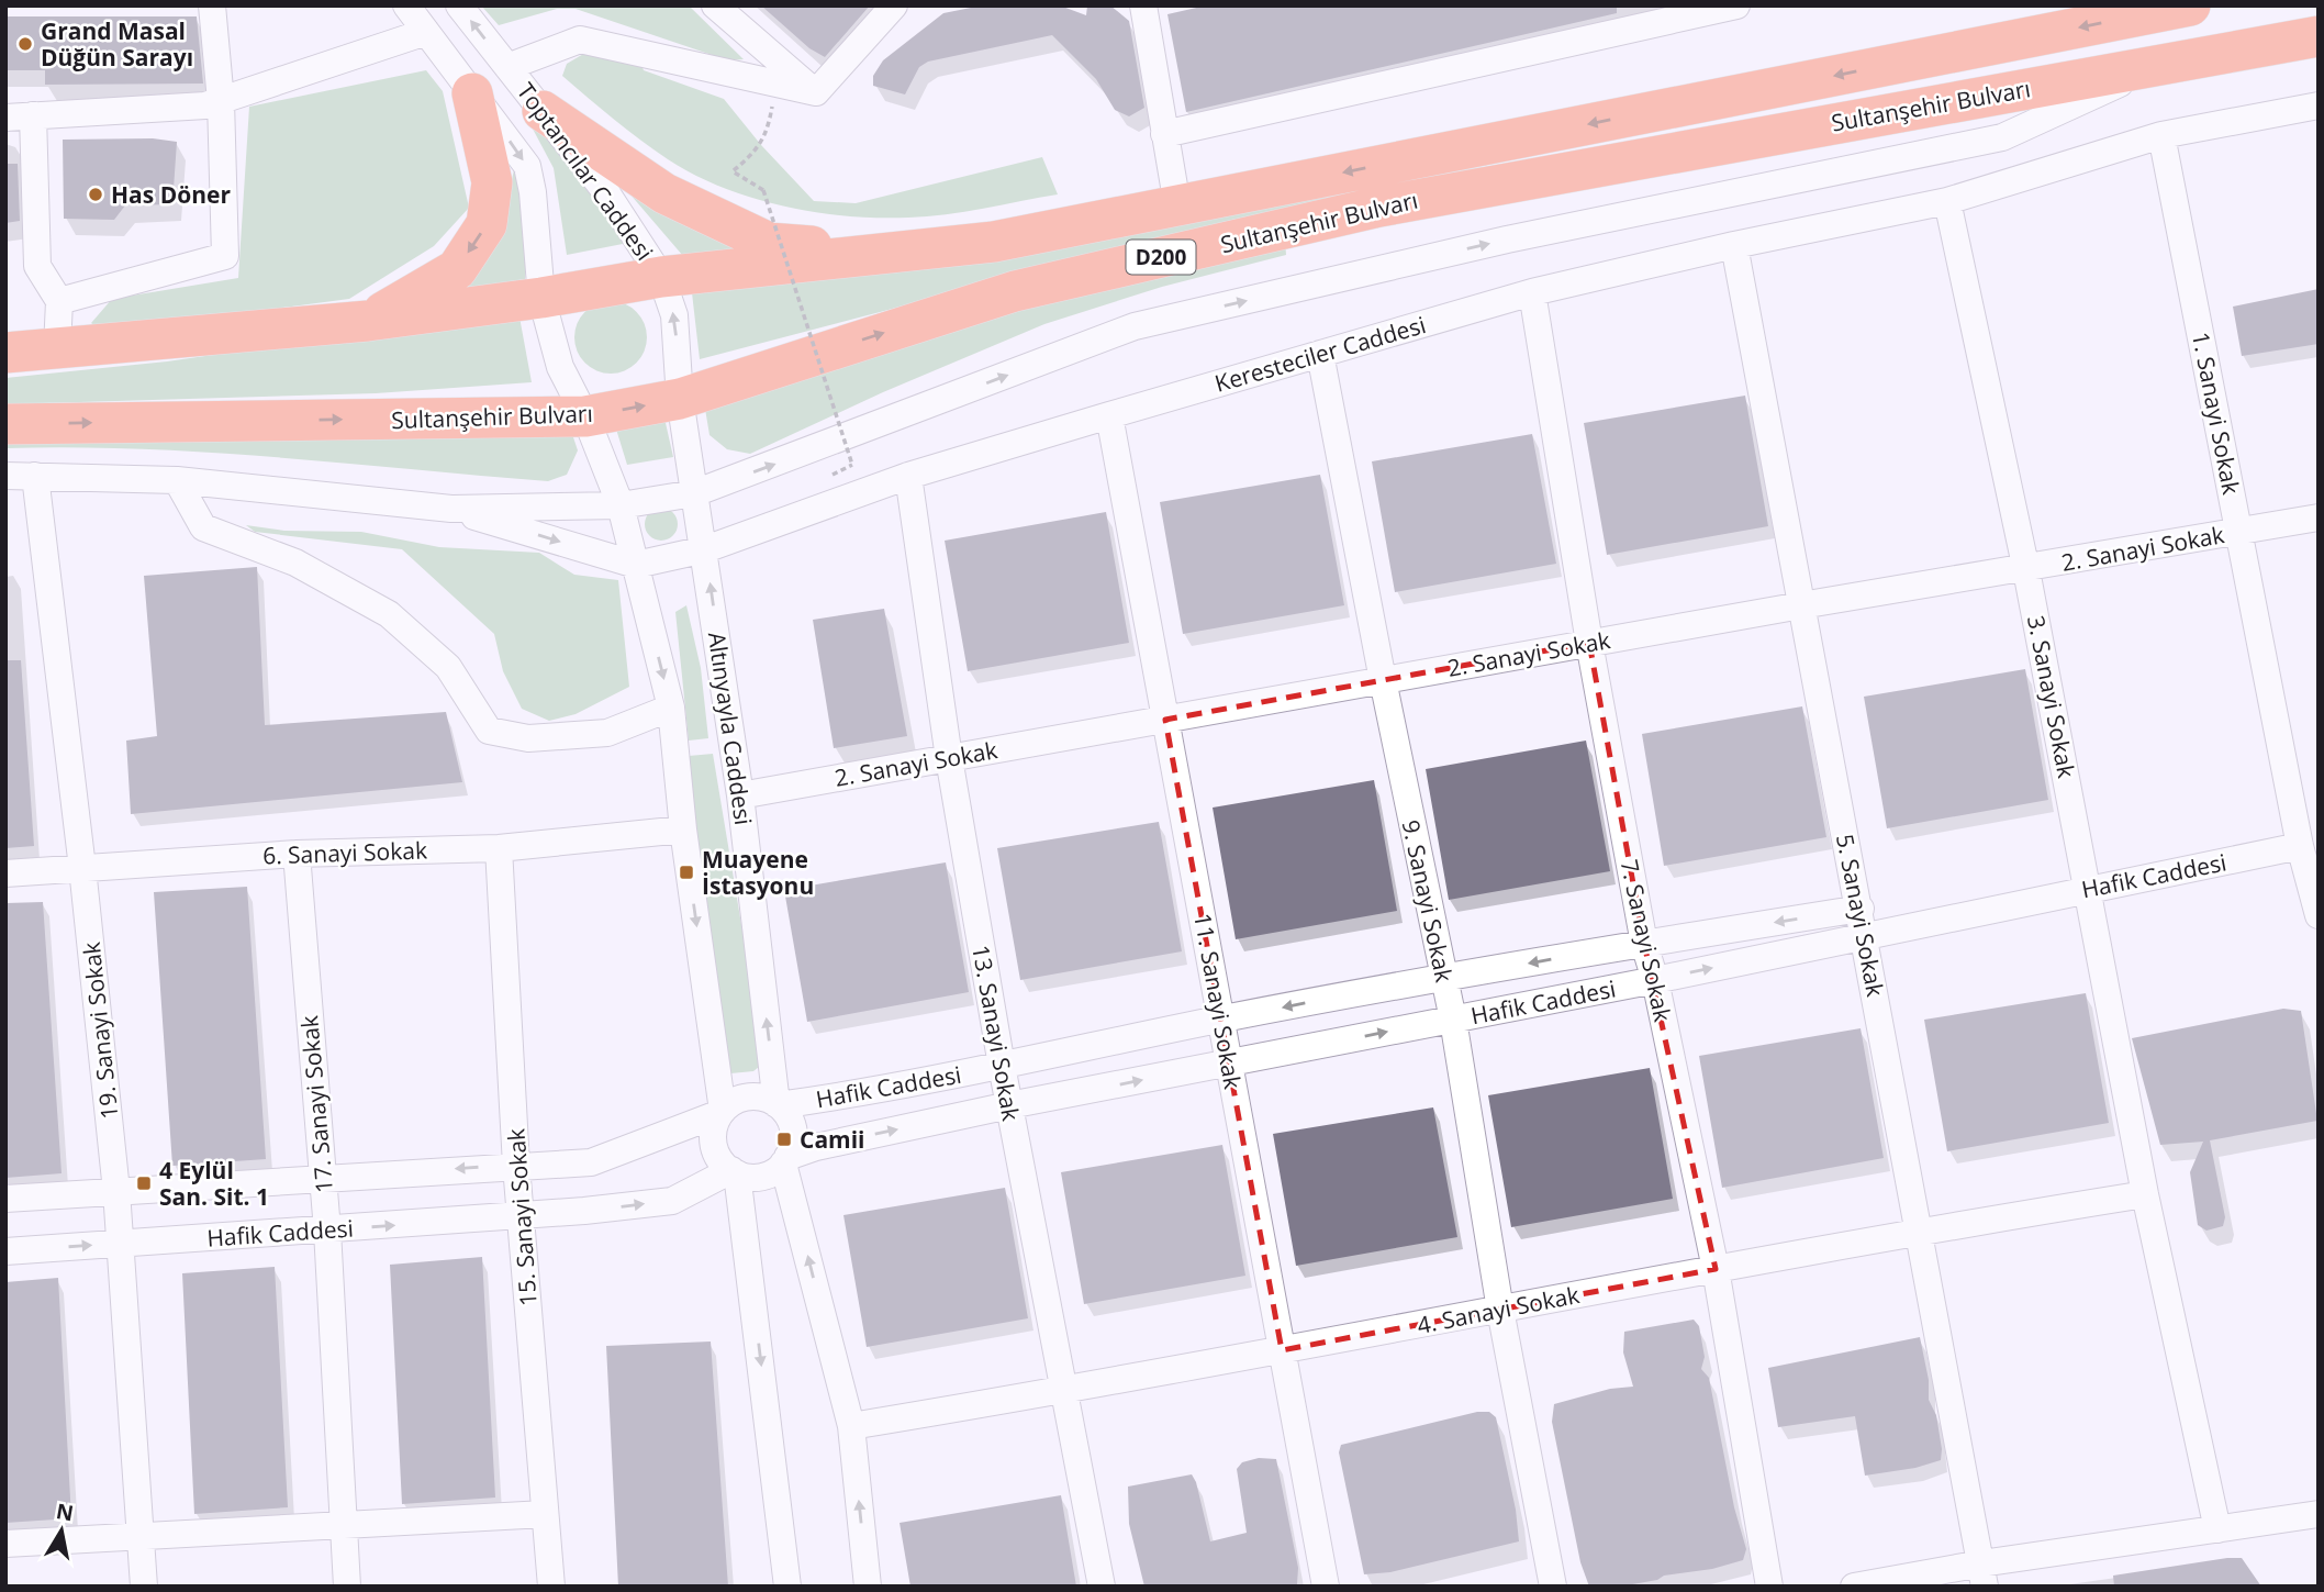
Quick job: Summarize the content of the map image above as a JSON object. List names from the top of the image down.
{
  "streets": {
    "highway": ["Sultanşehir Bulvarı", "D200"],
    "street": [
      "Toptancılar Caddesi",
      "Keresteciler Caddesi",
      "1. Sanayi Sokak",
      "2. Sanayi Sokak",
      "3. Sanayi Sokak",
      "Altınyayla Caddesi",
      "6. Sanayi Sokak",
      "Hafik Caddesi",
      "9. Sanayi Sokak",
      "5. Sanayi Sokak",
      "7. Sanayi Sokak",
      "11. Sanayi Sokak",
      "19. Sanayi Sokak",
      "13. Sanayi Sokak",
      "17. Sanayi Sokak",
      "15. Sanayi Sokak",
      "4. Sanayi Sokak"
    ]
  },
  "crossings": [
    ["Sultanşehir Bulvarı", "Toptancılar Caddesi"],
    ["Sultanşehir Bulvarı", "Altınyayla Caddesi"],
    ["Toptancılar Caddesi", "Altınyayla Caddesi"],
    ["Keresteciler Caddesi", "1. Sanayi Sokak"],
    ["Keresteciler Caddesi", "3. Sanayi Sokak"],
    ["Keresteciler Caddesi", "Altınyayla Caddesi"],
    ["Keresteciler Caddesi", "9. Sanayi Sokak"],
    ["Keresteciler Caddesi", "5. Sanayi Sokak"],
    ["Keresteciler Caddesi", "7. Sanayi Sokak"],
    ["Keresteciler Caddesi", "11. Sanayi Sokak"],
    ["Keresteciler Caddesi", "13. Sanayi Sokak"],
    ["1. Sanayi Sokak", "2. Sanayi Sokak"],
    ["1. Sanayi Sokak", "Hafik Caddesi"],
    ["2. Sanayi Sokak", "3. Sanayi Sokak"],
    ["2. Sanayi Sokak", "Altınyayla Caddesi"],
    ["2. Sanayi Sokak", "9. Sanayi Sokak"],
    ["2. Sanayi Sokak", "5. Sanayi Sokak"],
    ["2. Sanayi Sokak", "7. Sanayi Sokak"],
    ["2. Sanayi Sokak", "11. Sanayi Sokak"],
    ["2. Sanayi Sokak", "13. Sanayi Sokak"],
    ["3. Sanayi Sokak", "Hafik Caddesi"],
    ["3. Sanayi Sokak", "4. Sanayi Sokak"],
    ["Altınyayla Caddesi", "Hafik Caddesi"],
    ["6. Sanayi Sokak", "19. Sanayi Sokak"],
    ["6. Sanayi Sokak", "17. Sanayi Sokak"],
    ["6. Sanayi Sokak", "15. Sanayi Sokak"],
    ["Hafik Caddesi", "9. Sanayi Sokak"],
    ["Hafik Caddesi", "5. Sanayi Sokak"],
    ["Hafik Caddesi", "7. Sanayi Sokak"],
    ["Hafik Caddesi", "11. Sanayi Sokak"],
    ["Hafik Caddesi", "19. Sanayi Sokak"],
    ["Hafik Caddesi", "13. Sanayi Sokak"],
    ["Hafik Caddesi", "17. Sanayi Sokak"],
    ["Hafik Caddesi", "15. Sanayi Sokak"],
    ["9. Sanayi Sokak", "4. Sanayi Sokak"],
    ["5. Sanayi Sokak", "4. Sanayi Sokak"],
    ["7. Sanayi Sokak", "4. Sanayi Sokak"],
    ["11. Sanayi Sokak", "4. Sanayi Sokak"],
    ["13. Sanayi Sokak", "4. Sanayi Sokak"]
  ],
  "places": {
    "other": ["Grand Masal Düğün Sarayı", "Has Döner"],
    "transit": ["Muayene İstasyonu", "Camii", "4 Eylül San. Sit. 1"]
  },
  "north": "top"
}
